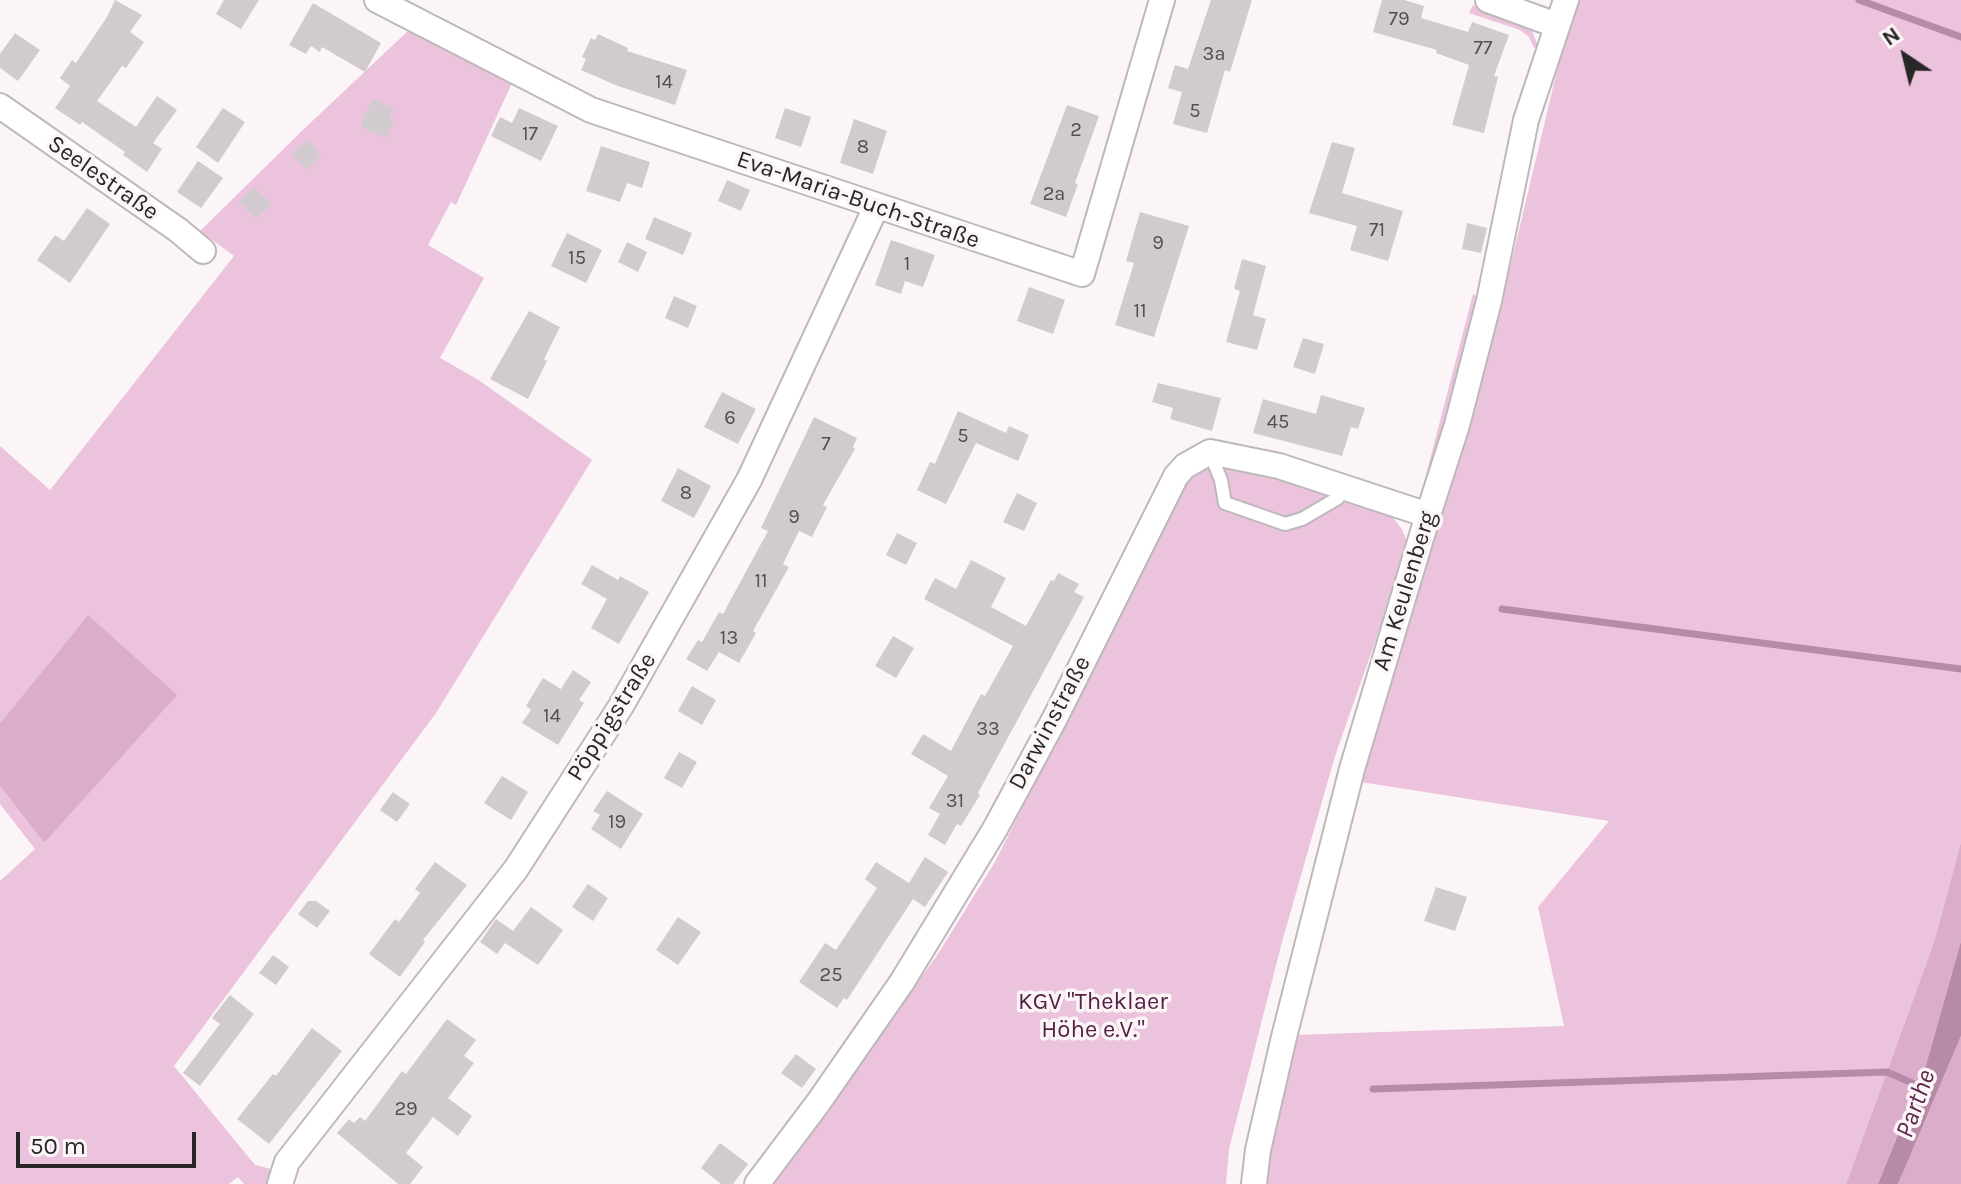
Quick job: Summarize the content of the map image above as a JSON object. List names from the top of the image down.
{
  "streets": {
    "street": [
      "Seelestraße",
      "Eva-Maria-Buch-Straße",
      "Am Keulenberg",
      "Pöppigstraße",
      "Darwinstraße"
    ]
  },
  "crossings": [
    ["Eva-Maria-Buch-Straße", "Pöppigstraße"]
  ],
  "water": ["Parthe"],
  "parks": ["KGV \"Theklaer Höhe e.V.\""],
  "house_numbers": [
    "79",
    "77",
    "3a",
    "14",
    "5",
    "2",
    "17",
    "8",
    "2a",
    "71",
    "9",
    "15",
    "1",
    "11",
    "6",
    "45",
    "5",
    "7",
    "8",
    "9",
    "11",
    "13",
    "14",
    "33",
    "31",
    "19",
    "25",
    "29"
  ],
  "scale_bar": "50 m",
  "north": "top left"
}
